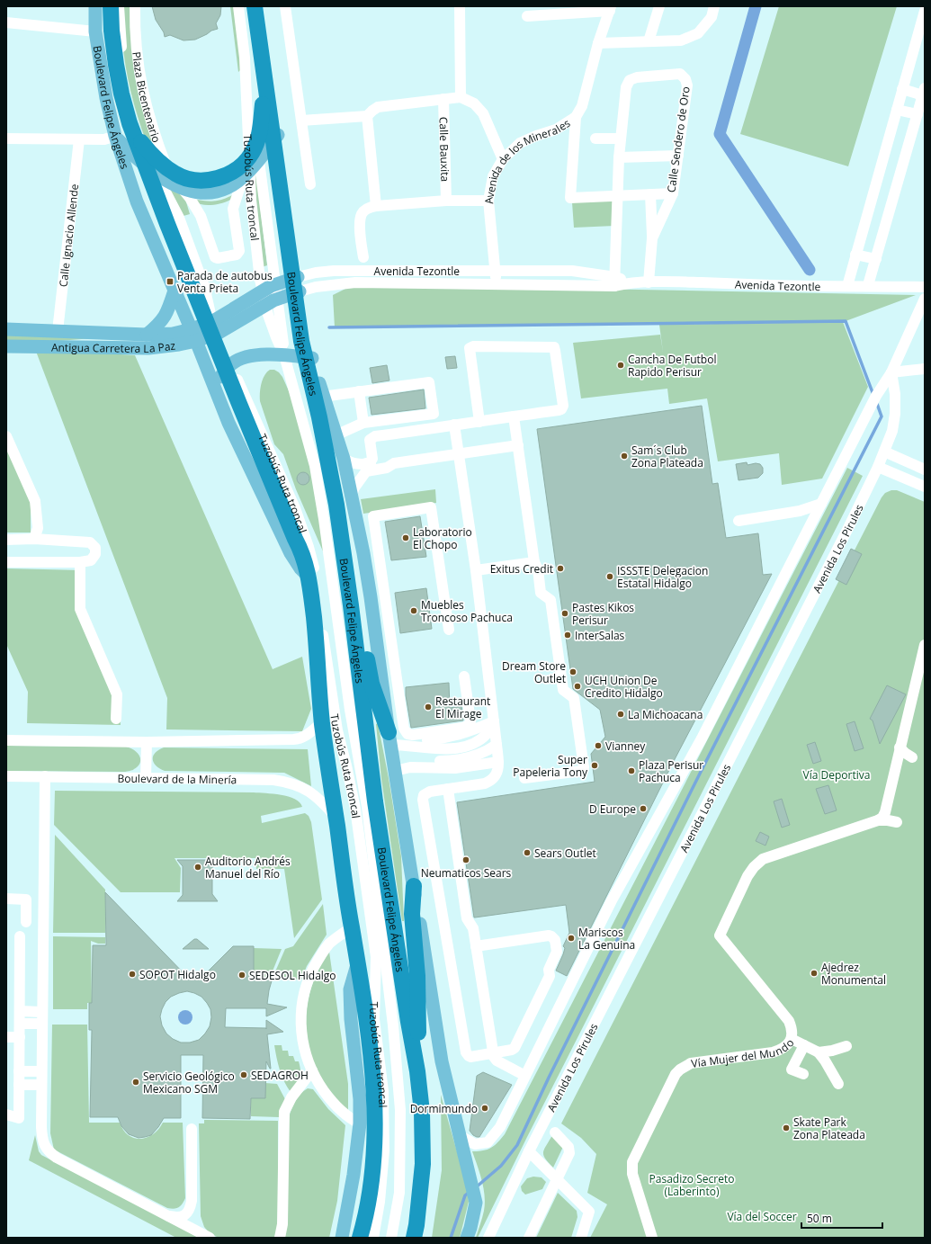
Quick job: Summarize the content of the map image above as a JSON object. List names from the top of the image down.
{
  "streets": {
    "highway": ["Boulevard Felipe Ángeles"],
    "main road": ["Avenida Tezontle", "Antigua Carretera La Paz"],
    "street": [
      "Plaza Bicentenario",
      "Calle Sendero de Oro",
      "Calle Bauxita",
      "Avenida de los Minerales",
      "Tuzobús Ruta troncal",
      "Calle Ignacio Allende",
      "Avenida Los Pirules",
      "Boulevard de la Minería",
      "Vía Mujer del Mundo"
    ]
  },
  "crossings": [
    ["Plaza Bicentenario", "Tuzobús Ruta troncal"],
    ["Boulevard Felipe Ángeles", "Avenida Tezontle"],
    ["Boulevard Felipe Ángeles", "Antigua Carretera La Paz"],
    ["Boulevard Felipe Ángeles", "Boulevard de la Minería"],
    ["Calle Sendero de Oro", "Avenida Tezontle"],
    ["Avenida de los Minerales", "Avenida Tezontle"],
    ["Tuzobús Ruta troncal", "Avenida Tezontle"],
    ["Tuzobús Ruta troncal", "Antigua Carretera La Paz"],
    ["Calle Ignacio Allende", "Antigua Carretera La Paz"],
    ["Avenida Tezontle", "Antigua Carretera La Paz"]
  ],
  "parks": ["Vía Deportiva", "Pasadizo Secreto (Laberinto)", "Vía del Soccer"],
  "places": {
    "transit": ["Parada de autobus Venta Prieta"],
    "other": [
      "Cancha De Futbol Rapido Perisur",
      "Sam´s Club Zona Plateada",
      "Laboratorio El Chopo",
      "Exitus Credit",
      "ISSSTE Delegacion Estatal Hidalgo",
      "Muebles Troncoso Pachuca",
      "Pastes Kikos Perisur",
      "InterSalas",
      "Dream Store Outlet",
      "UCH Union De Credito Hidalgo",
      "Restaurant El Mirage",
      "La Michoacana",
      "Vianney",
      "Super Papeleria Tony",
      "Plaza Perisur Pachuca",
      "D Europe",
      "Sears Outlet",
      "Neumaticos Sears",
      "Auditorio Andrés Manuel del Río",
      "Mariscos La Genuina",
      "Ajedrez Monumental",
      "SOPOT Hidalgo",
      "SEDESOL Hidalgo",
      "SEDAGROH",
      "Servicio Geológico Mexicano SGM",
      "Dormimundo",
      "Skate Park Zona Plateada"
    ]
  },
  "scale_bar": "50 m"
}
